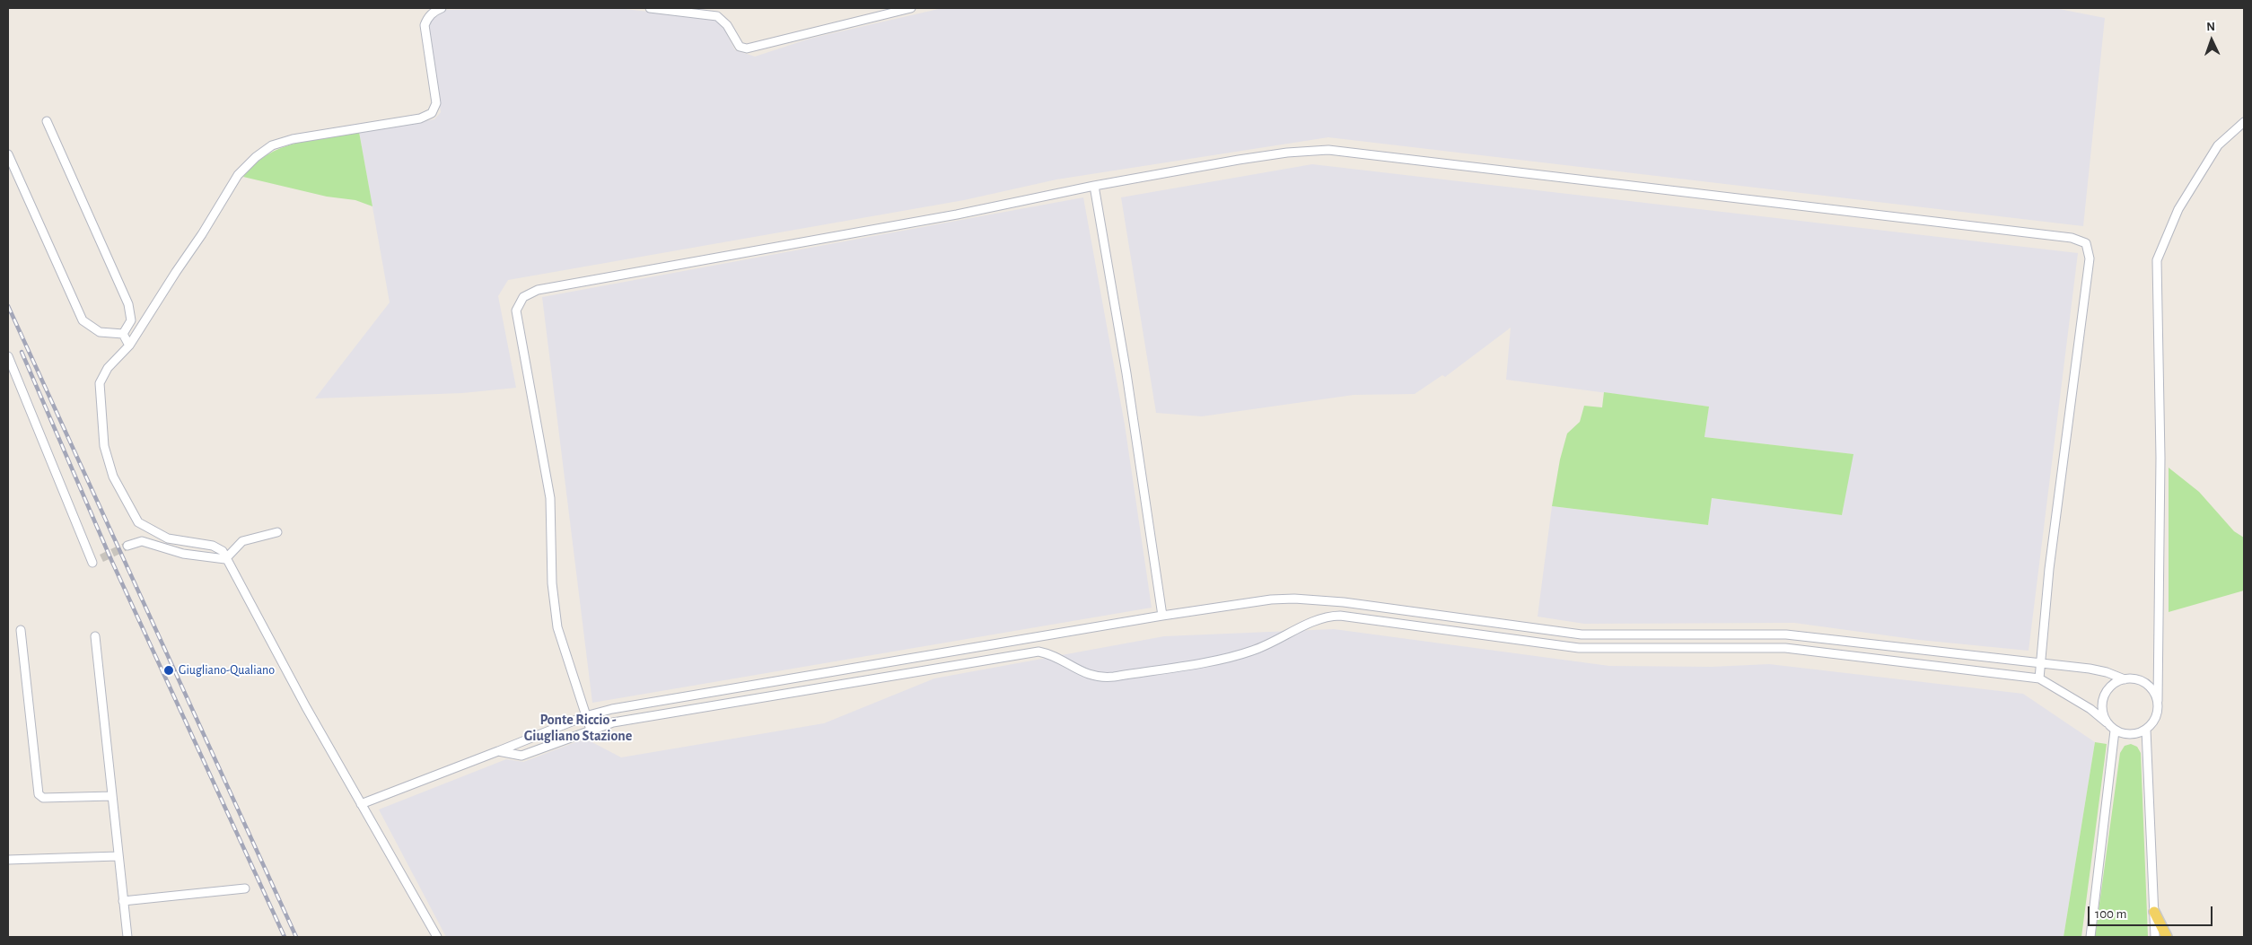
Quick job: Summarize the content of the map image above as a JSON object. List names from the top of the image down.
{
  "districts": ["Ponte Riccio - Giugliano Stazione"],
  "places": ["Giugliano-Qualiano"],
  "scale_bar": "100 m",
  "north": "top"
}
